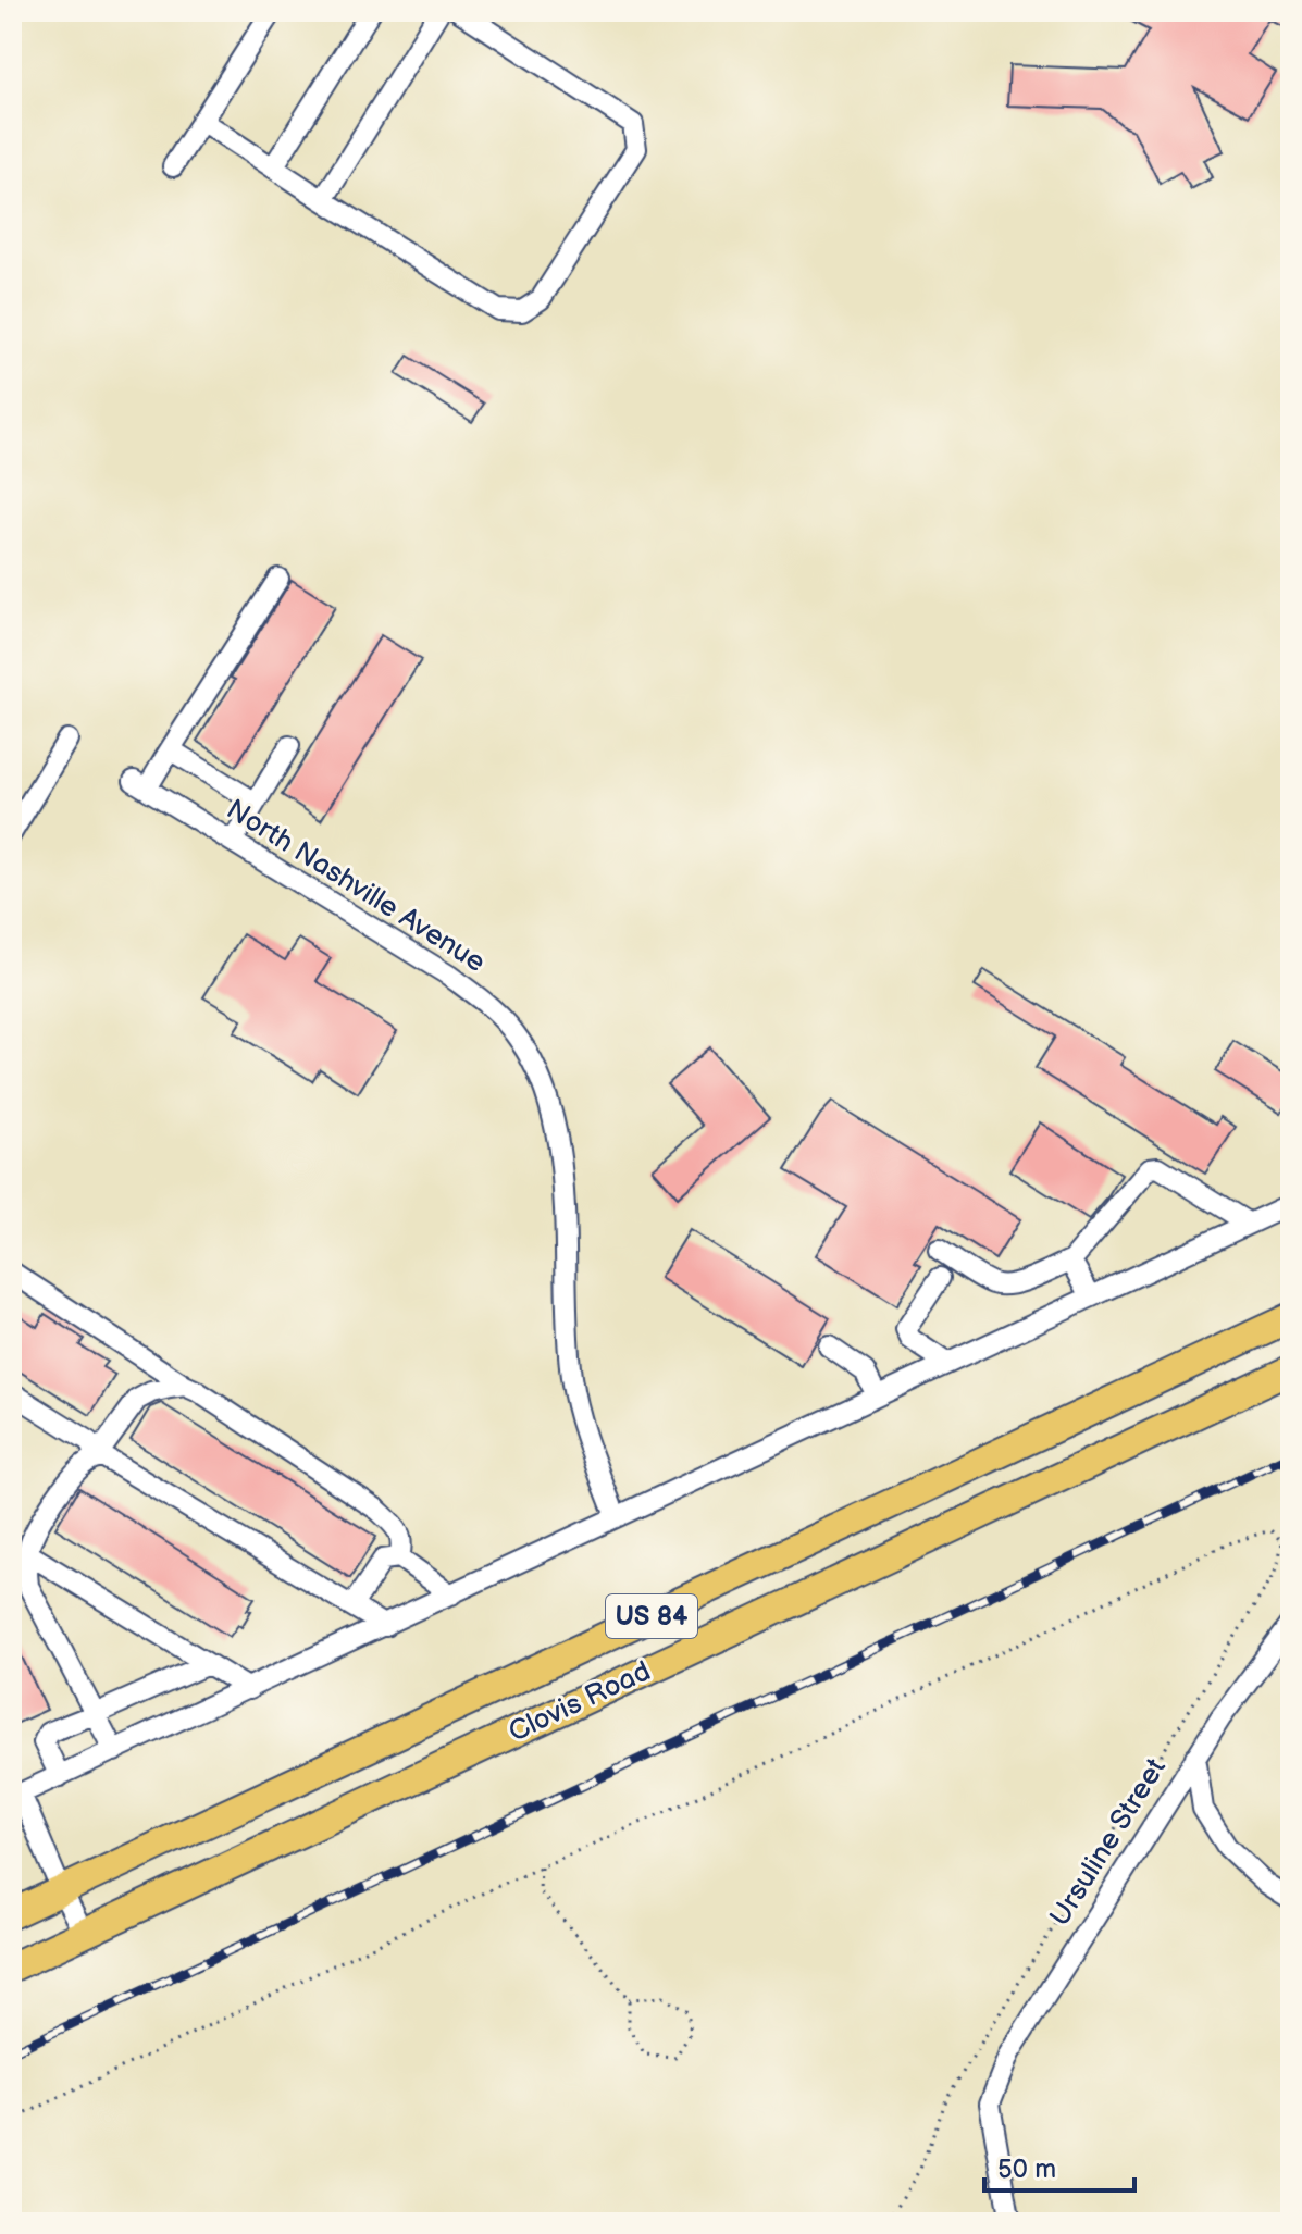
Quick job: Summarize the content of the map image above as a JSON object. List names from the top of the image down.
{
  "streets": {
    "highway": ["US 84", "Clovis Road"],
    "street": ["North Nashville Avenue", "Ursuline Street"]
  },
  "scale_bar": "50 m"
}
